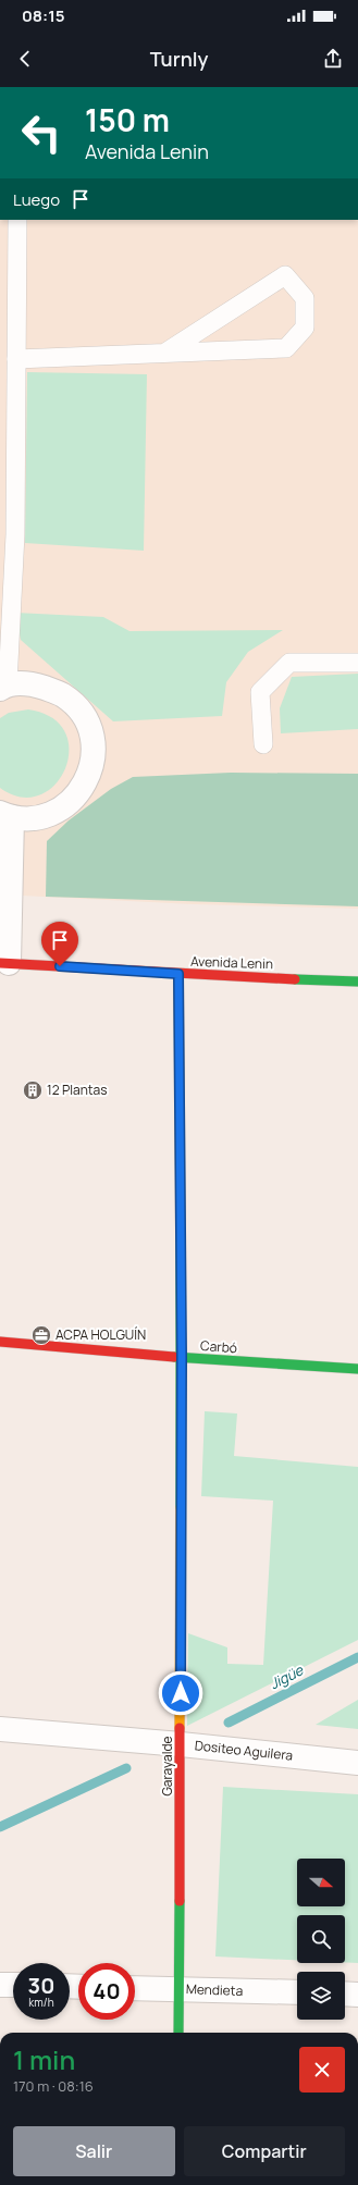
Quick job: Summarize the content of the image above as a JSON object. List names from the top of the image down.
{
  "streets": {
    "street": [
      "Avenida Lenin",
      "Carbó",
      "Dositeo Aguilera",
      "Garayalde",
      "Mendieta"
    ]
  },
  "crossings": [
    ["Avenida Lenin", "Garayalde"],
    ["Carbó", "Garayalde"],
    ["Dositeo Aguilera", "Garayalde"],
    ["Garayalde", "Mendieta"]
  ],
  "water": ["Jigüe"],
  "places": {
    "building": ["12 Plantas"],
    "office": ["ACPA HOLGUÍN"]
  },
  "north": "right",
  "page": {
    "status": "08:15",
    "header": "Turnly",
    "turn": ["150 m", "Avenida Lenin"],
    "then": "Luego",
    "speed": "30 km/h",
    "limit": "40",
    "heading": ["1 min", "170 m · 08:16"],
    "buttons": ["Salir", "Compartir"]
  }
}
